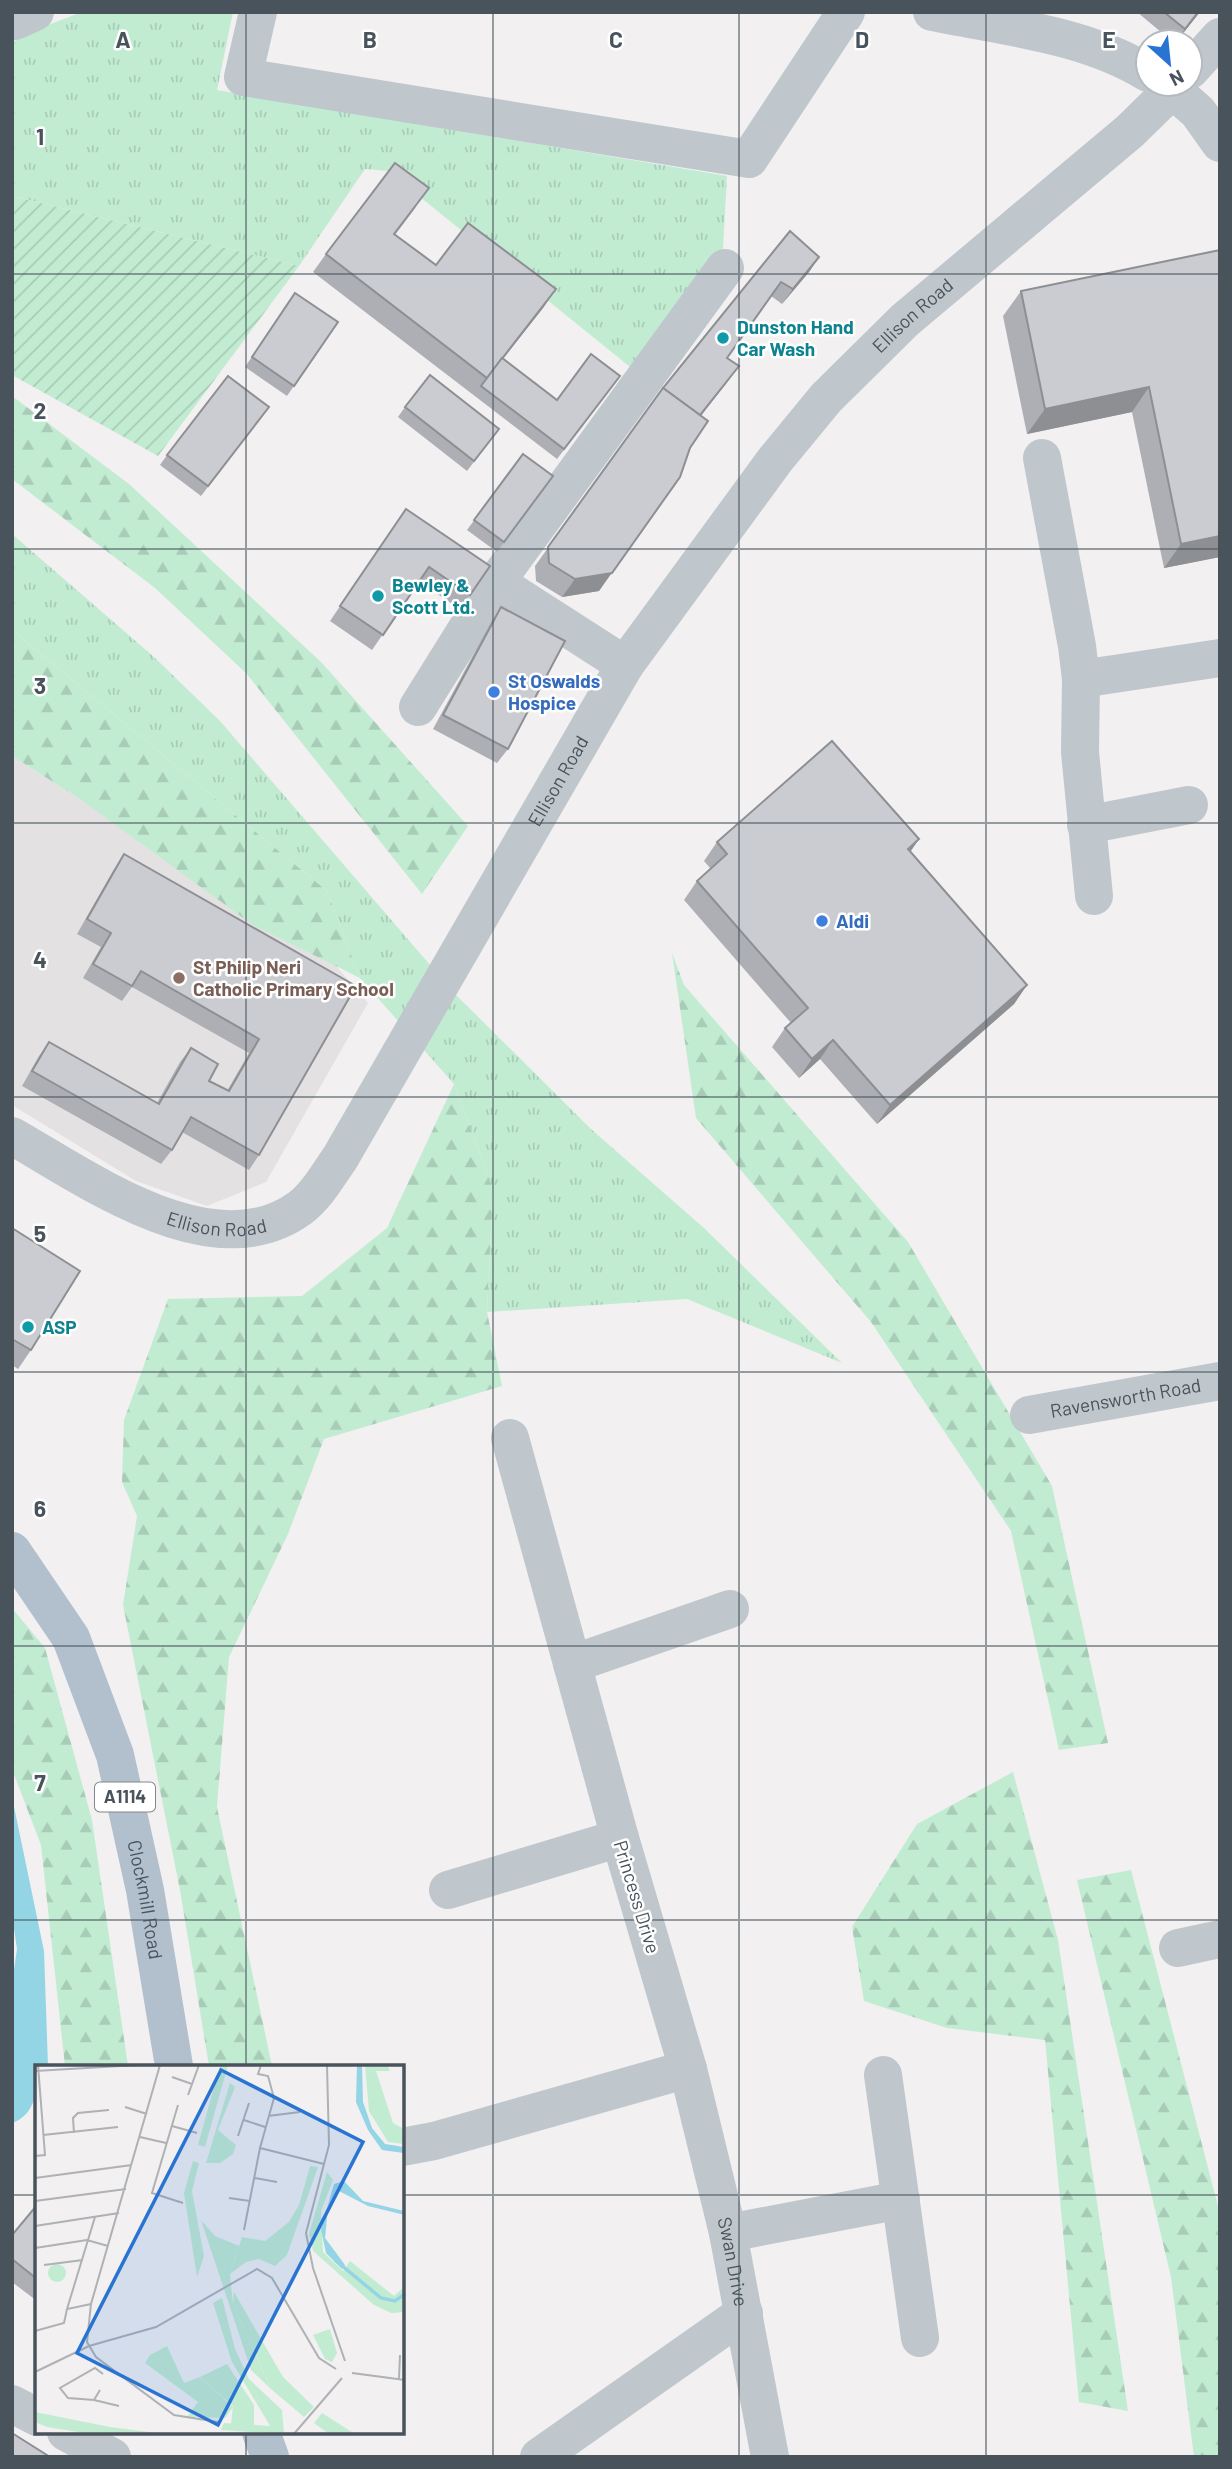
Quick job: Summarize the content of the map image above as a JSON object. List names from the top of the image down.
{
  "streets": {
    "main road": ["A1114", "Clockmill Road"],
    "street": [
      "Ellison Road",
      "Ravensworth Road",
      "Princess Drive",
      "Swan Drive"
    ]
  },
  "crossings": [
    ["Princess Drive", "Swan Drive"]
  ],
  "places": [
    "Dunston Hand Car Wash",
    "Bewley & Scott Ltd.",
    "St Oswalds Hospice",
    "Aldi",
    "St Philip Neri Catholic Primary School",
    "ASP"
  ],
  "north": "bottom right",
  "grid": {
    "columns": [
      "A",
      "B",
      "C",
      "D",
      "E"
    ],
    "rows": [
      "1",
      "2",
      "3",
      "4",
      "5",
      "6",
      "7"
    ]
  }
}
